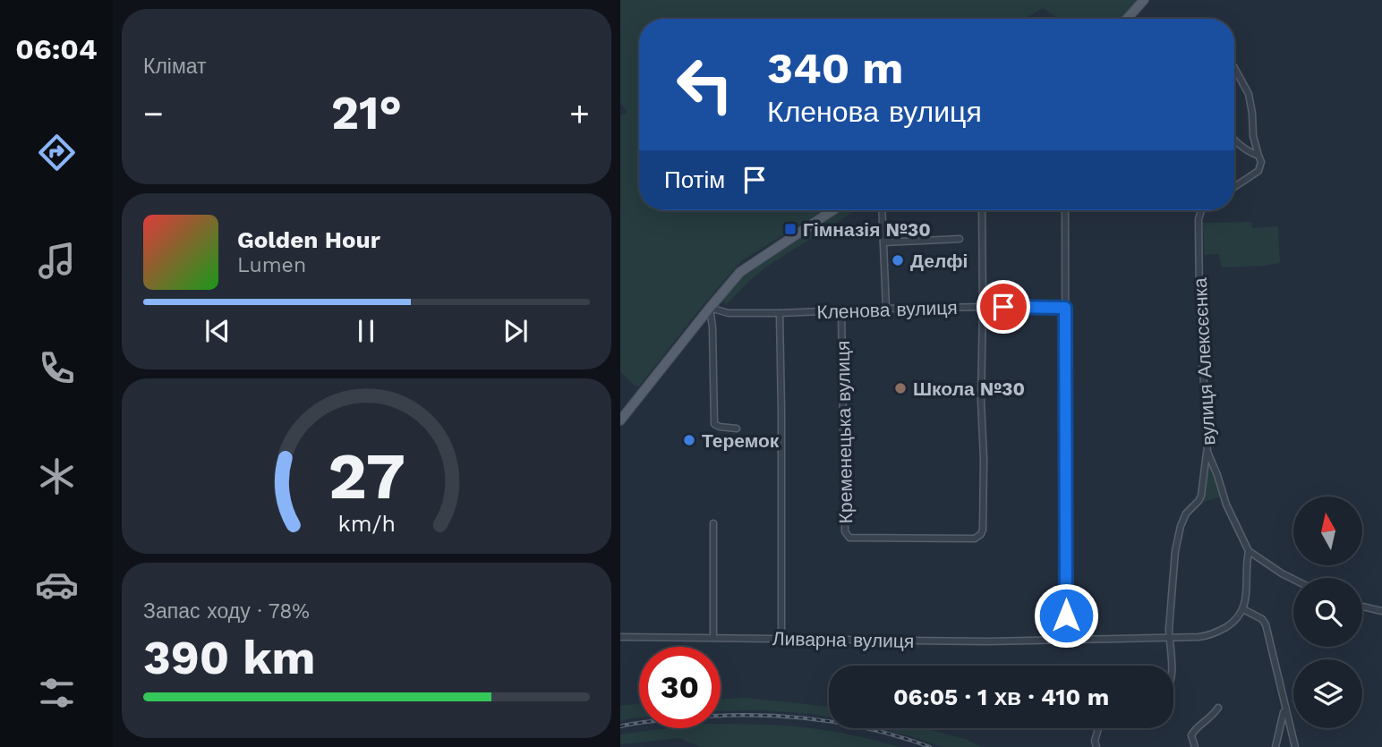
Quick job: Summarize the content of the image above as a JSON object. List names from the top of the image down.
{
  "streets": {
    "street": [
      "Кленова вулиця",
      "вулиця Алексєєнка",
      "Кременецька вулиця",
      "Ливарна вулиця"
    ]
  },
  "crossings": [
    ["Кленова вулиця", "Кременецька вулиця"]
  ],
  "places": {
    "transit": ["Гімназія №30"],
    "other": ["Делфі", "Школа №30", "Теремок"]
  },
  "north": "top",
  "page": {
    "tabs": "06:04",
    "tile": [
      "Клімат",
      ["Запас ходу · 78%", "390 km"]
    ],
    "turn": ["340 m", "Кленова вулиця"],
    "heat": ["−", "21°", "+"],
    "then": "Потім",
    "song": ["Golden Hour", "Lumen"],
    "limit": "30",
    "trip": "06:05 · 1 хв · 410 m",
    "gauge": ["27", "km/h"]
  }
}
